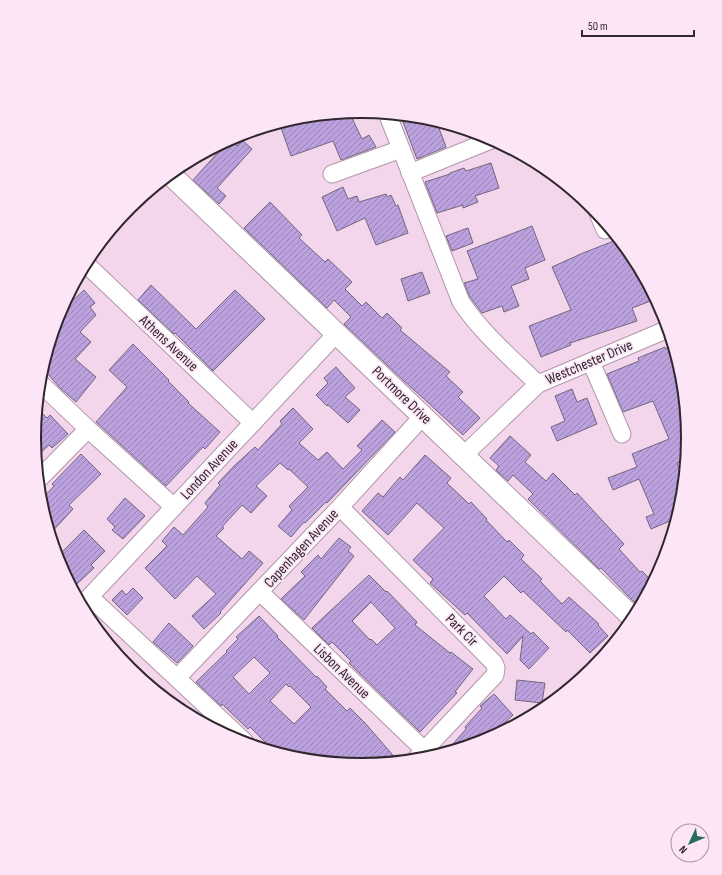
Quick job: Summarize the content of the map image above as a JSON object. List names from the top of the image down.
{
  "streets": {
    "street": [
      "Athens Avenue",
      "Westchester Drive",
      "Portmore Drive",
      "London Avenue",
      "Capenhagen Avenue",
      "Park Cir",
      "Lisbon Avenue"
    ]
  },
  "crossings": [
    ["Athens Avenue", "London Avenue"],
    ["Westchester Drive", "Portmore Drive"],
    ["Portmore Drive", "London Avenue"],
    ["Portmore Drive", "Capenhagen Avenue"],
    ["Capenhagen Avenue", "Park Cir"],
    ["Capenhagen Avenue", "Lisbon Avenue"]
  ],
  "scale_bar": "50 m",
  "north": "bottom left"
}
